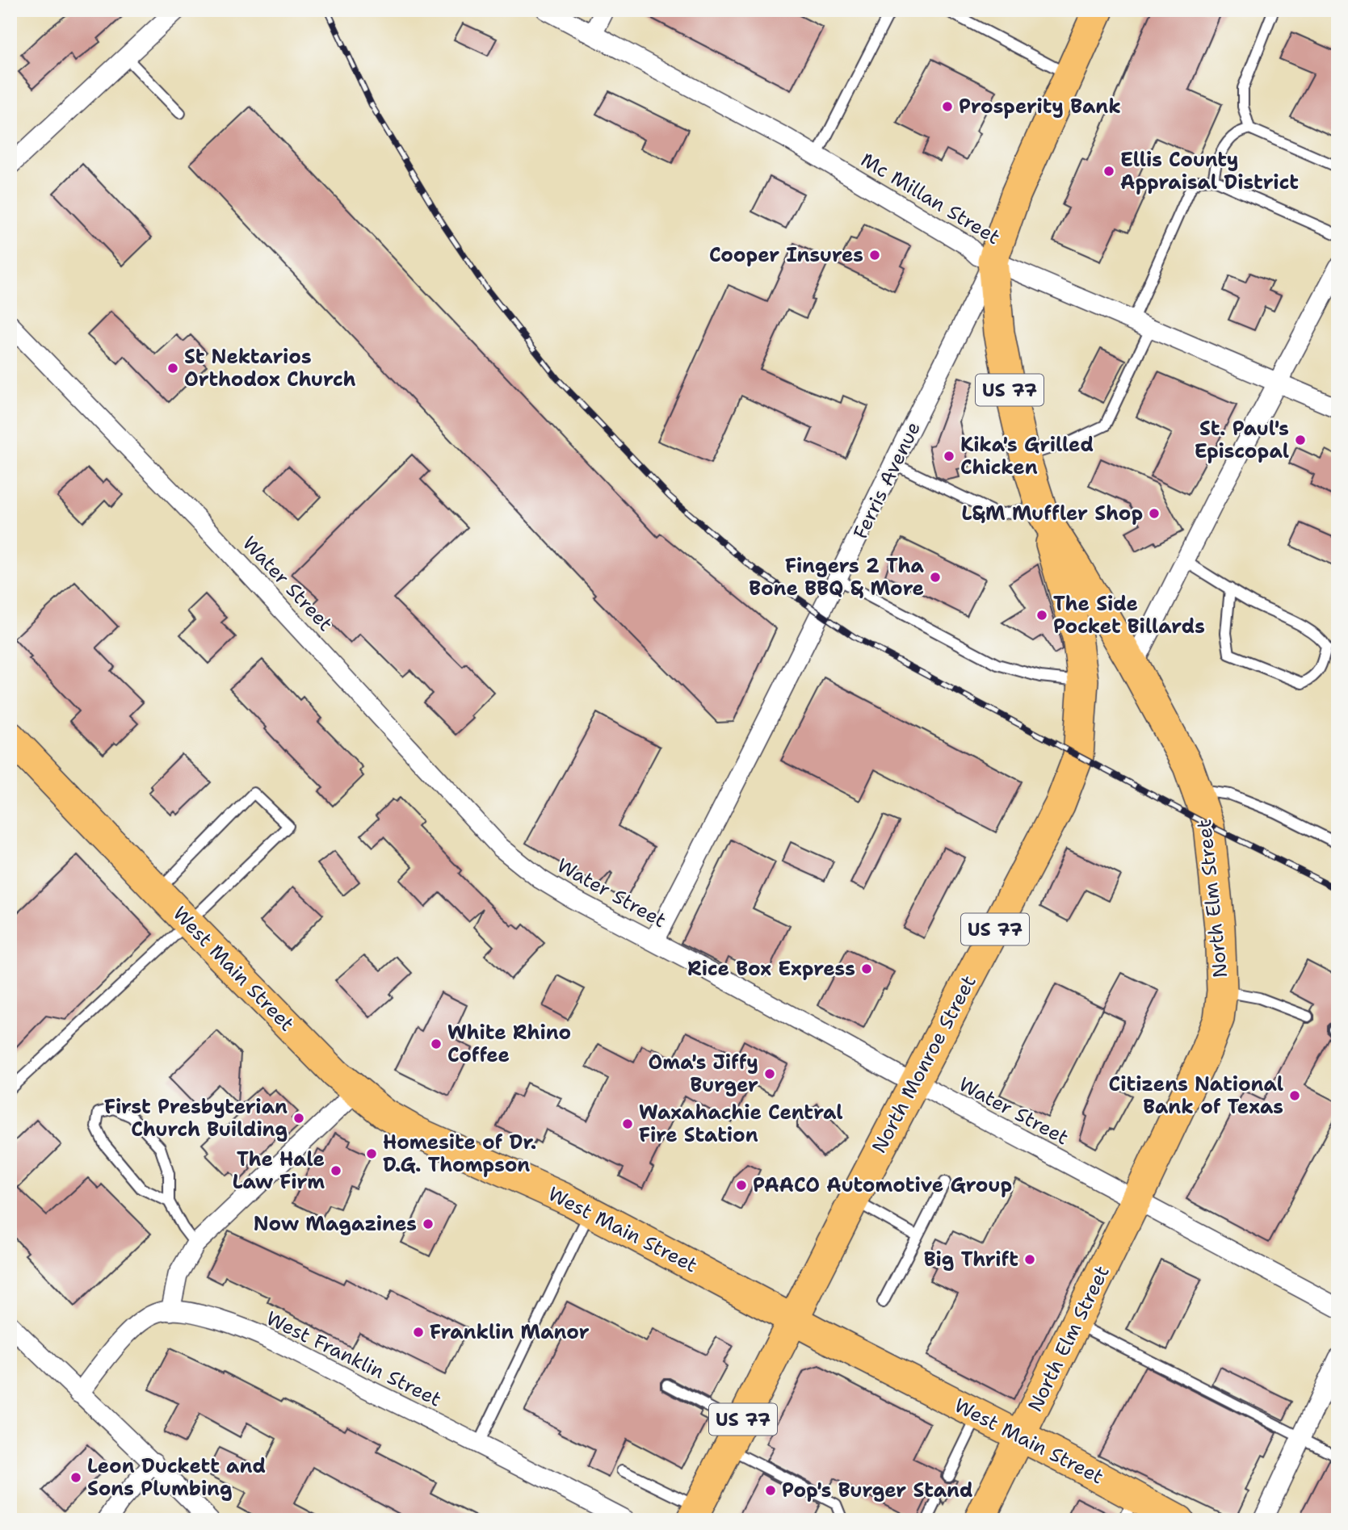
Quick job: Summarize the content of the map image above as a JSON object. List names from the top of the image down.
{
  "streets": {
    "main road": [
      "US 77",
      "Ferris Avenue",
      "North Elm Street",
      "West Main Street",
      "North Monroe Street"
    ],
    "street": ["Mc Millan Street", "Water Street", "West Franklin Street"]
  },
  "crossings": [
    ["Mc Millan Street", "Ferris Avenue"],
    ["Mc Millan Street", "North Elm Street"],
    ["US 77", "North Elm Street"],
    ["US 77", "West Main Street"],
    ["US 77", "North Monroe Street"],
    ["Ferris Avenue", "Water Street"],
    ["Ferris Avenue", "North Elm Street"],
    ["Water Street", "North Elm Street"],
    ["Water Street", "North Monroe Street"],
    ["North Elm Street", "West Main Street"],
    ["North Elm Street", "North Monroe Street"],
    ["West Main Street", "North Monroe Street"]
  ],
  "places": [
    "Prosperity Bank",
    "Ellis County Appraisal District",
    "Cooper Insures",
    "St Nektarios Orthodox Church",
    "St. Paul's Episcopal",
    "Kika's Grilled Chicken",
    "L&M Muffler Shop",
    "Fingers 2 Tha Bone BBQ & More",
    "The Side Pocket Billards",
    "Rice Box Express",
    "White Rhino Coffee",
    "Oma's Jiffy Burger",
    "Citizens National Bank of Texas",
    "First Presbyterian Church Building",
    "Waxahachie Central Fire Station",
    "Homesite of Dr. D.G. Thompson",
    "The Hale Law Firm",
    "PAACO Automotive Group",
    "Now Magazines",
    "Big Thrift",
    "Franklin Manor",
    "Leon Duckett and Sons Plumbing",
    "Pop's Burger Stand"
  ]
}
